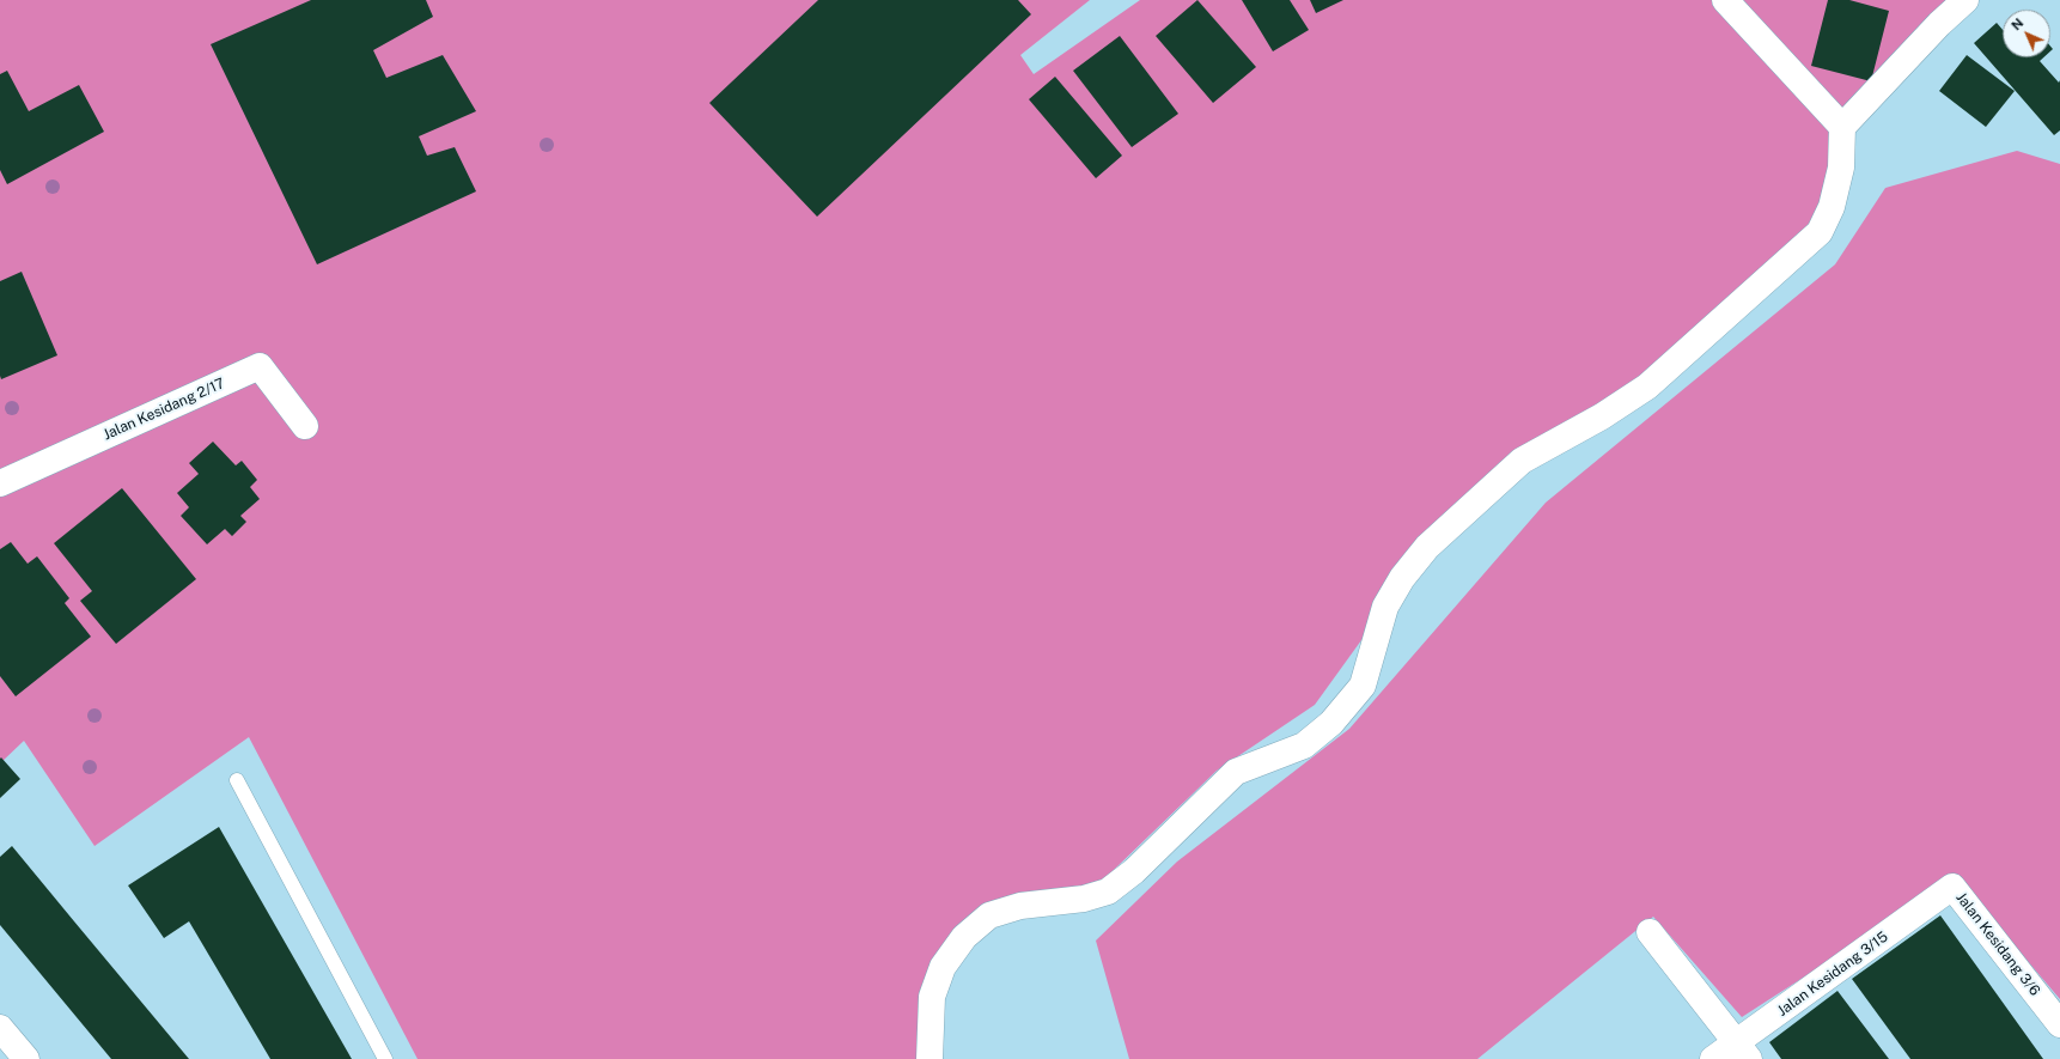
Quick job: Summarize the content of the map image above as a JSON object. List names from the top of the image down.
{
  "streets": {
    "street": ["Jalan Kesidang 2/17", "Jalan Kesidang 3/6", "Jalan Kesidang 3/15"]
  },
  "crossings": [
    ["Jalan Kesidang 3/6", "Jalan Kesidang 3/15"]
  ],
  "north": "top left"
}
